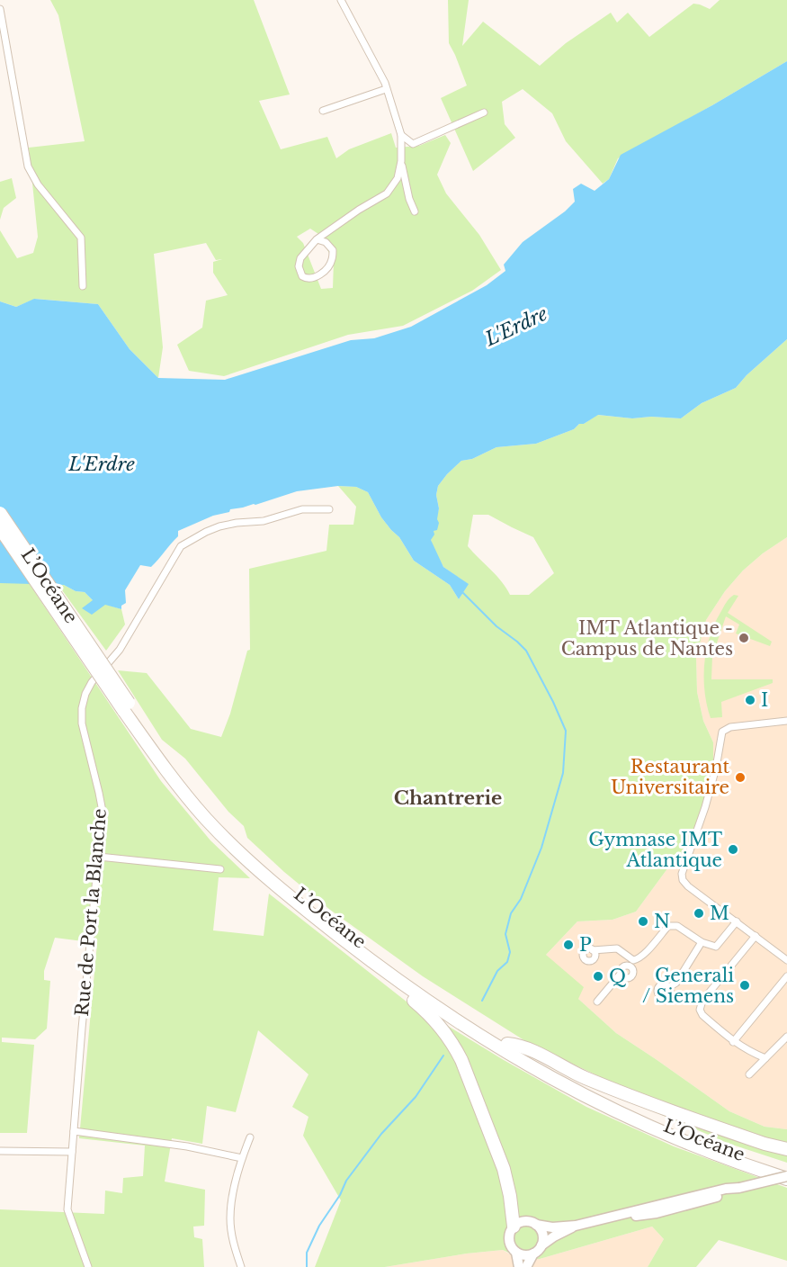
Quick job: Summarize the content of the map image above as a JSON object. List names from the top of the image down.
{
  "streets": {
    "highway": ["L’Océane"],
    "street": ["Rue de Port la Blanche"]
  },
  "districts": ["Chantrerie"],
  "water": ["L'Erdre"],
  "places": [
    "IMT Atlantique - Campus de Nantes",
    "I",
    "Restaurant Universitaire",
    "Gymnase IMT Atlantique",
    "M",
    "N",
    "P",
    "Q",
    "Generali / Siemens"
  ]
}
